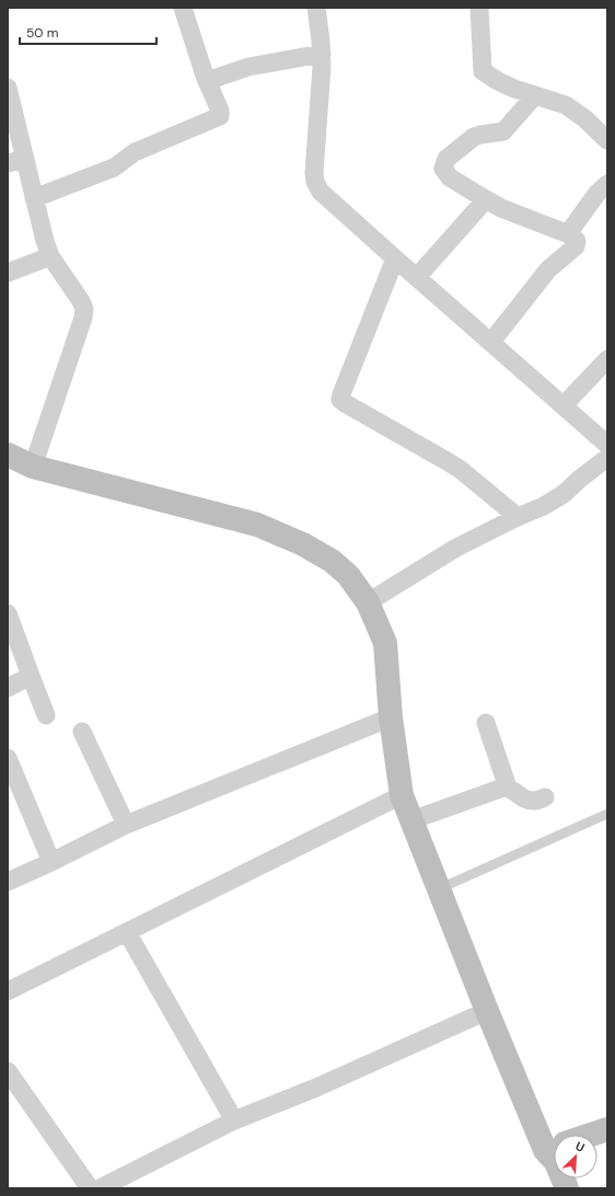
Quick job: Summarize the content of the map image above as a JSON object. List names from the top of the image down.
{
  "scale_bar": "50 m",
  "north": "top right"
}
